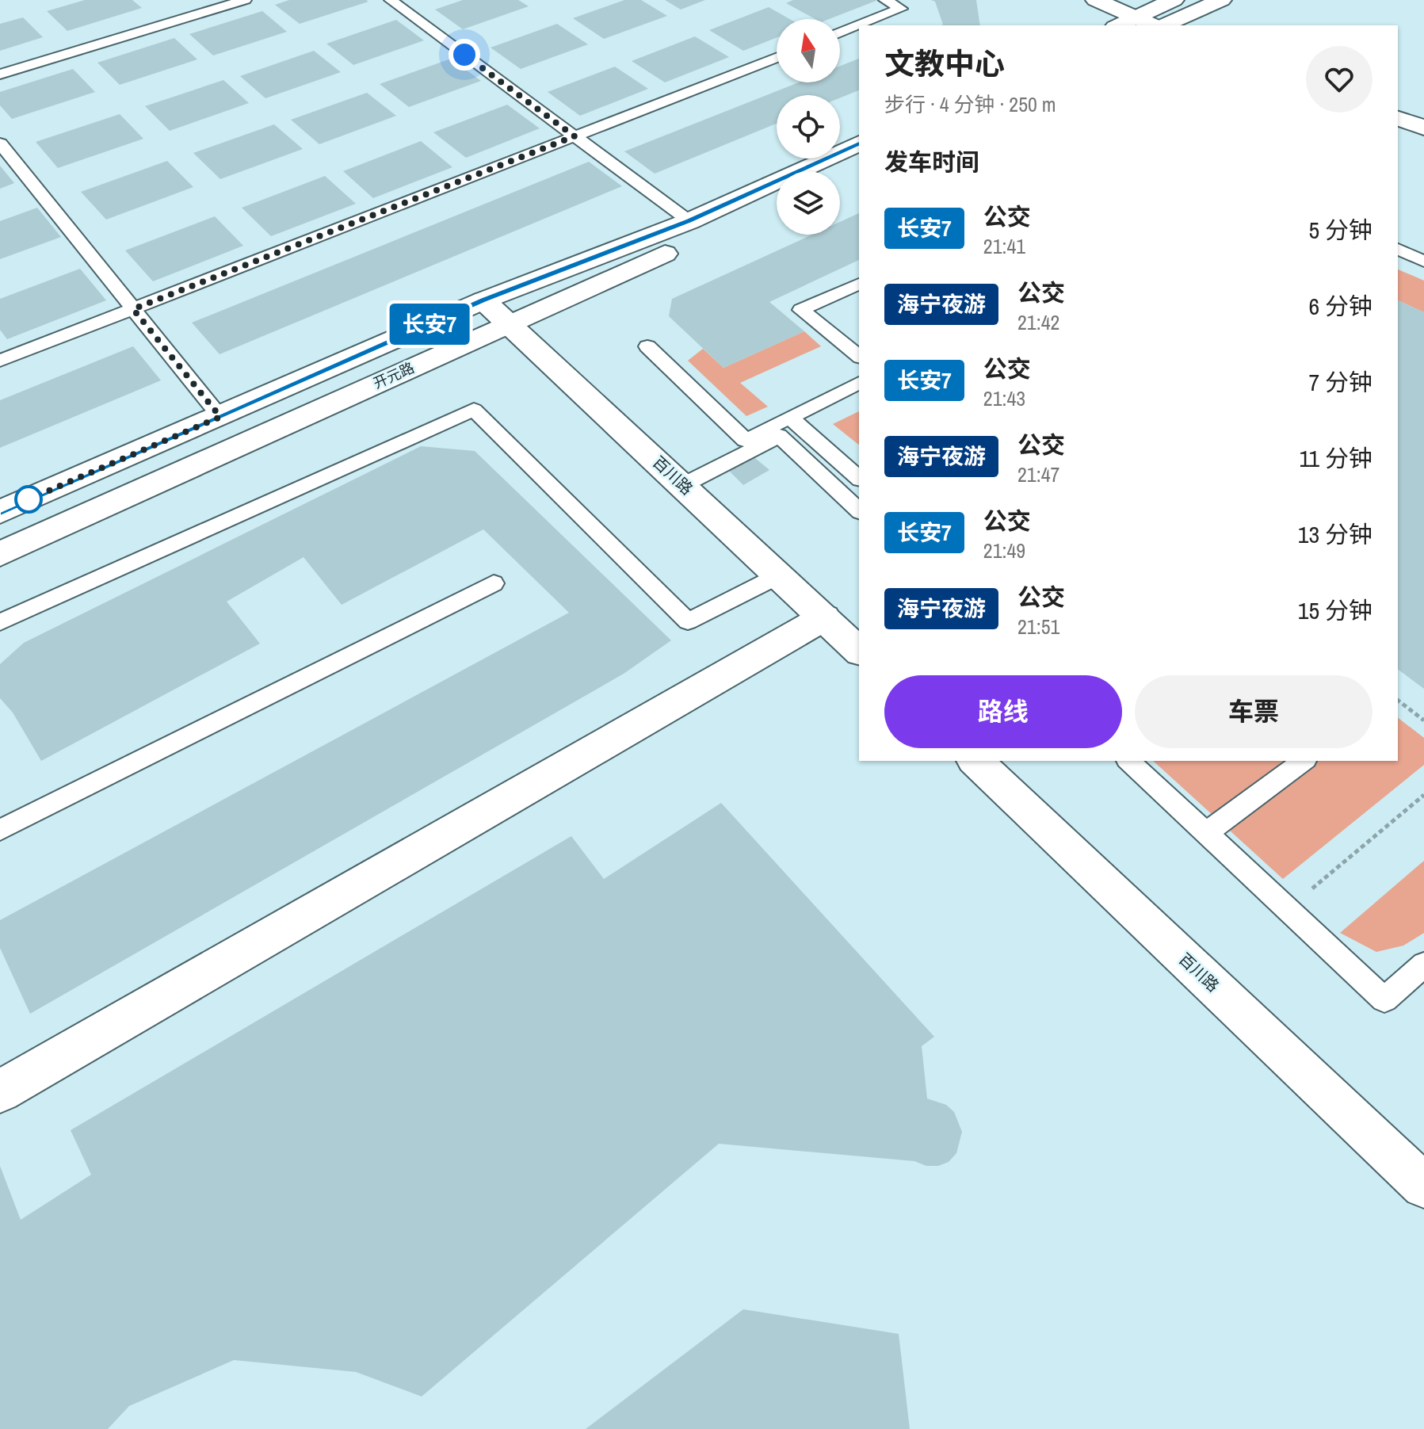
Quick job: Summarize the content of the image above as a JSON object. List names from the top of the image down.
{
  "streets": {
    "main road": ["开元路", "百川路"]
  },
  "crossings": [
    ["开元路", "百川路"]
  ],
  "lines": ["bus line 长安7"],
  "north": "top",
  "page": {
    "on_map": "长安7",
    "heading": [
      ["文教中心", "步行 · 4 分钟 · 250 m"],
      "发车时间"
    ],
    "list": [
      {
        "mark": "长安7",
        "name": "公交",
        "note": "21:41",
        "value": "5 分钟"
      },
      {
        "mark": "海宁夜游",
        "name": "公交",
        "note": "21:42",
        "value": "6 分钟"
      },
      {
        "mark": "长安7",
        "name": "公交",
        "note": "21:43",
        "value": "7 分钟"
      },
      {
        "mark": "海宁夜游",
        "name": "公交",
        "note": "21:47",
        "value": "11 分钟"
      },
      {
        "mark": "长安7",
        "name": "公交",
        "note": "21:49",
        "value": "13 分钟"
      },
      {
        "mark": "海宁夜游",
        "name": "公交",
        "note": "21:51",
        "value": "15 分钟"
      }
    ],
    "buttons": ["路线", "车票"]
  }
}
